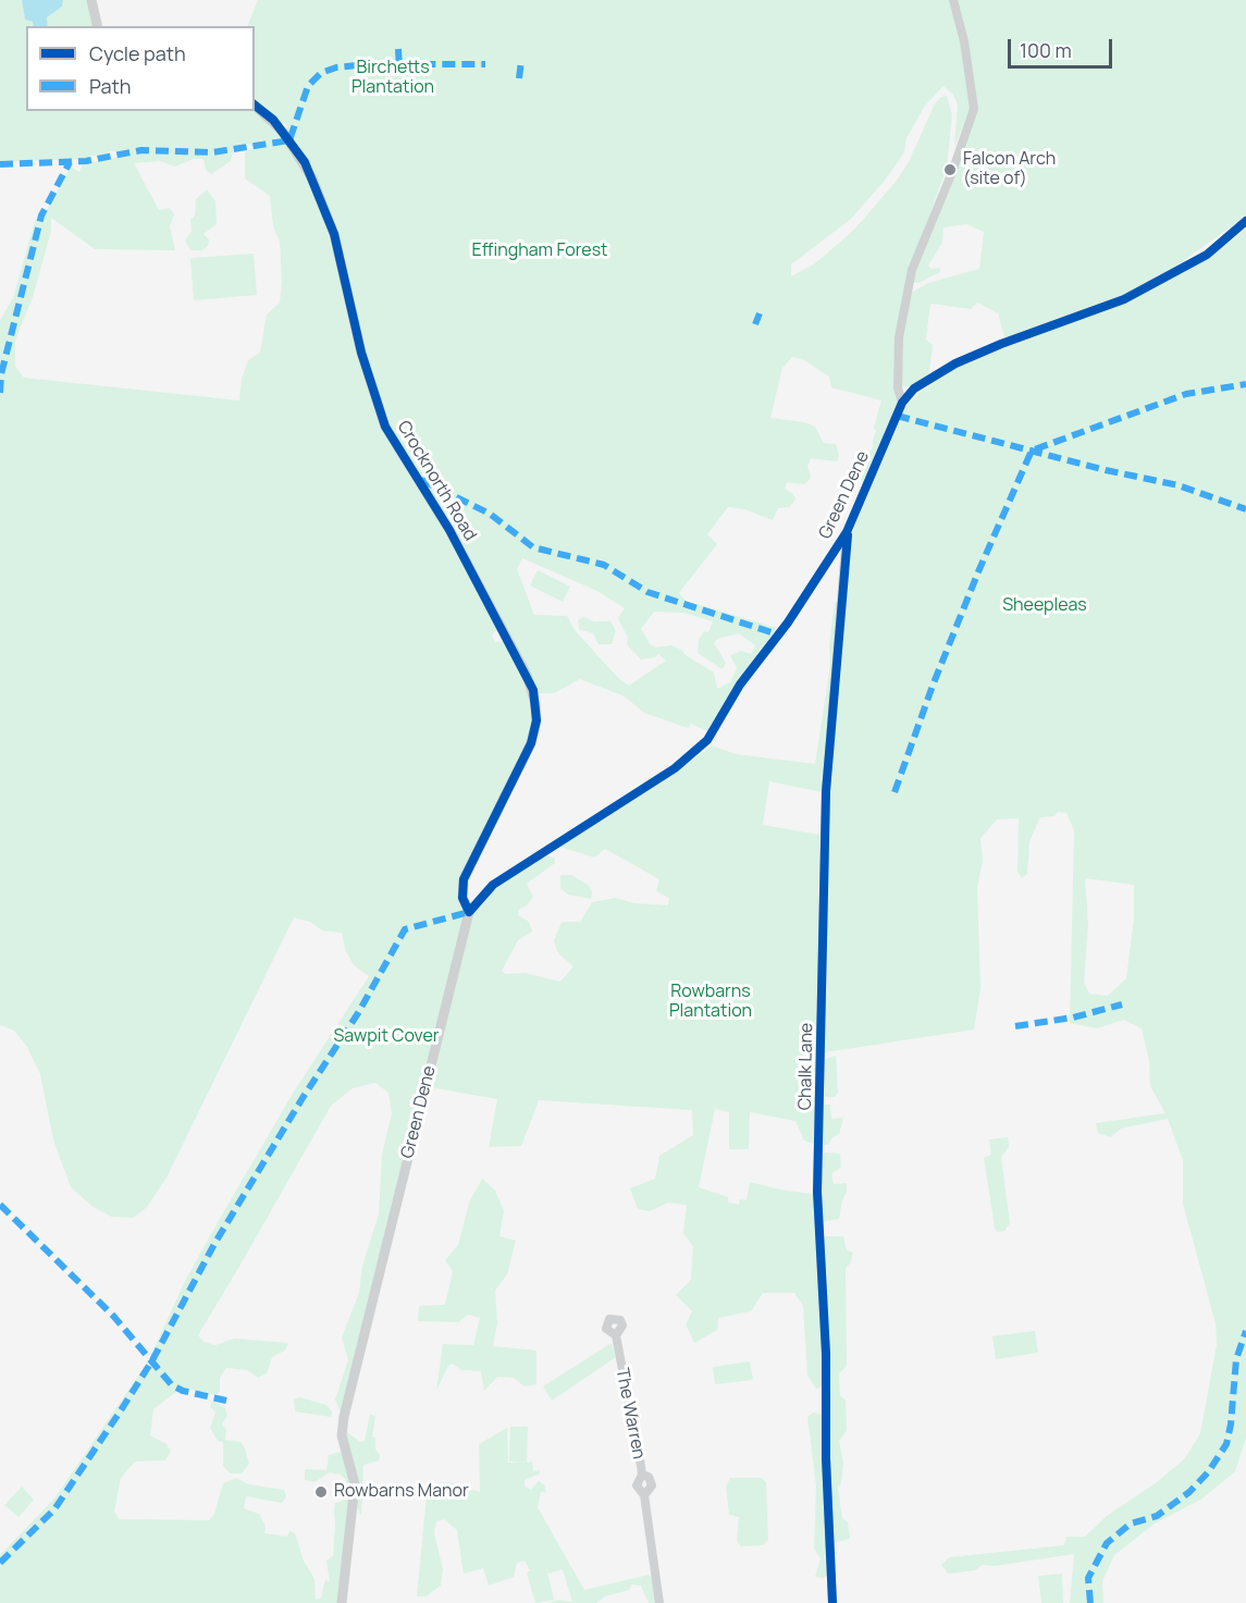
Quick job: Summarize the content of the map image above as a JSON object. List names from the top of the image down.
{
  "streets": {
    "street": [
      "Crocknorth Road",
      "Green Dene",
      "Chalk Lane",
      "The Warren"
    ]
  },
  "crossings": [
    ["Crocknorth Road", "Green Dene"],
    ["Green Dene", "Chalk Lane"]
  ],
  "parks": [
    "Birchetts Plantation",
    "Effingham Forest",
    "Sheepleas",
    "Rowbarns Plantation",
    "Sawpit Cover"
  ],
  "places": ["Falcon Arch (site of)", "Rowbarns Manor"],
  "legend": ["Cycle path", "Path"],
  "scale_bar": "100 m"
}
